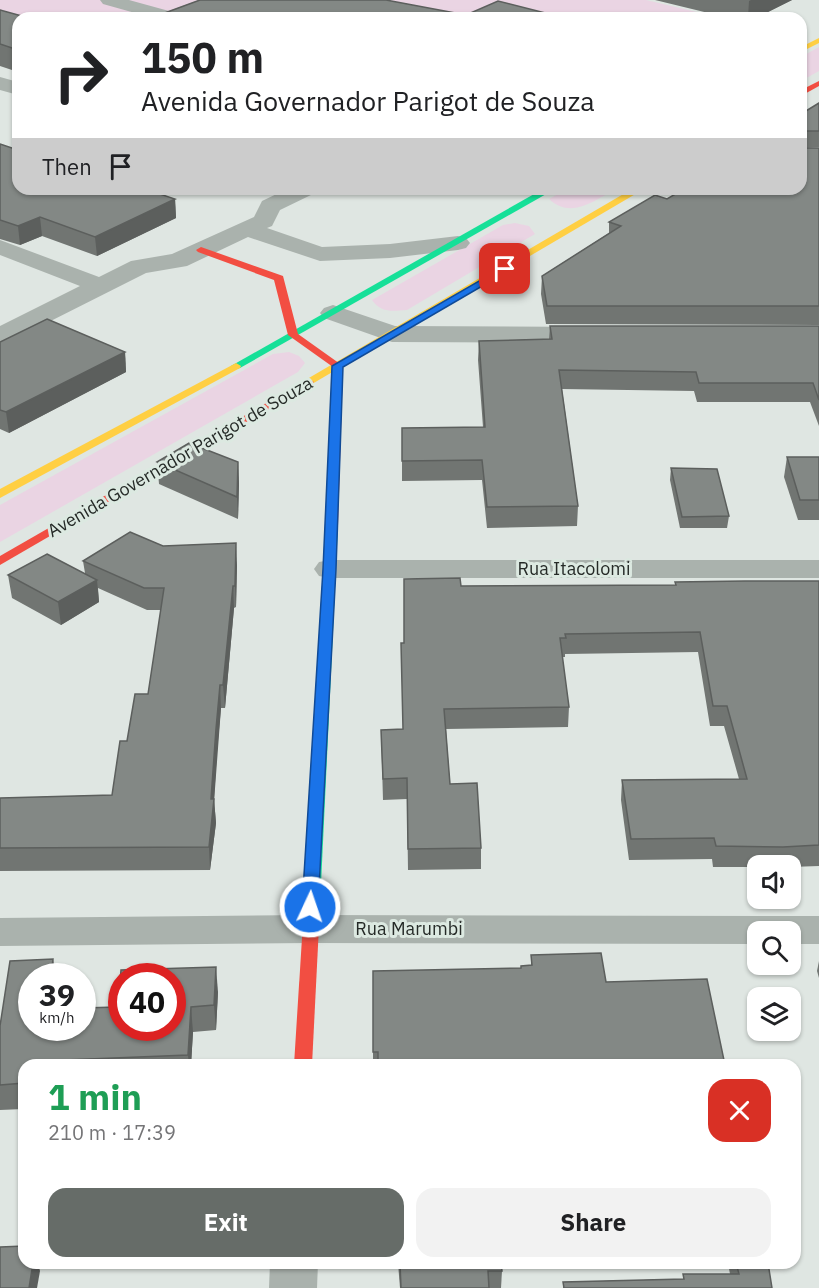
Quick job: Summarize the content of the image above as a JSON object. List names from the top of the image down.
{
  "streets": {
    "street": ["Avenida Governador Parigot de Souza", "Rua Itacolomi", "Rua Marumbi"]
  },
  "page": {
    "turn": ["150 m", "Avenida Governador Parigot de Souza"],
    "then": "Then",
    "speed": "39 km/h",
    "limit": "40",
    "heading": ["1 min", "210 m · 17:39"],
    "buttons": ["Exit", "Share"]
  }
}
